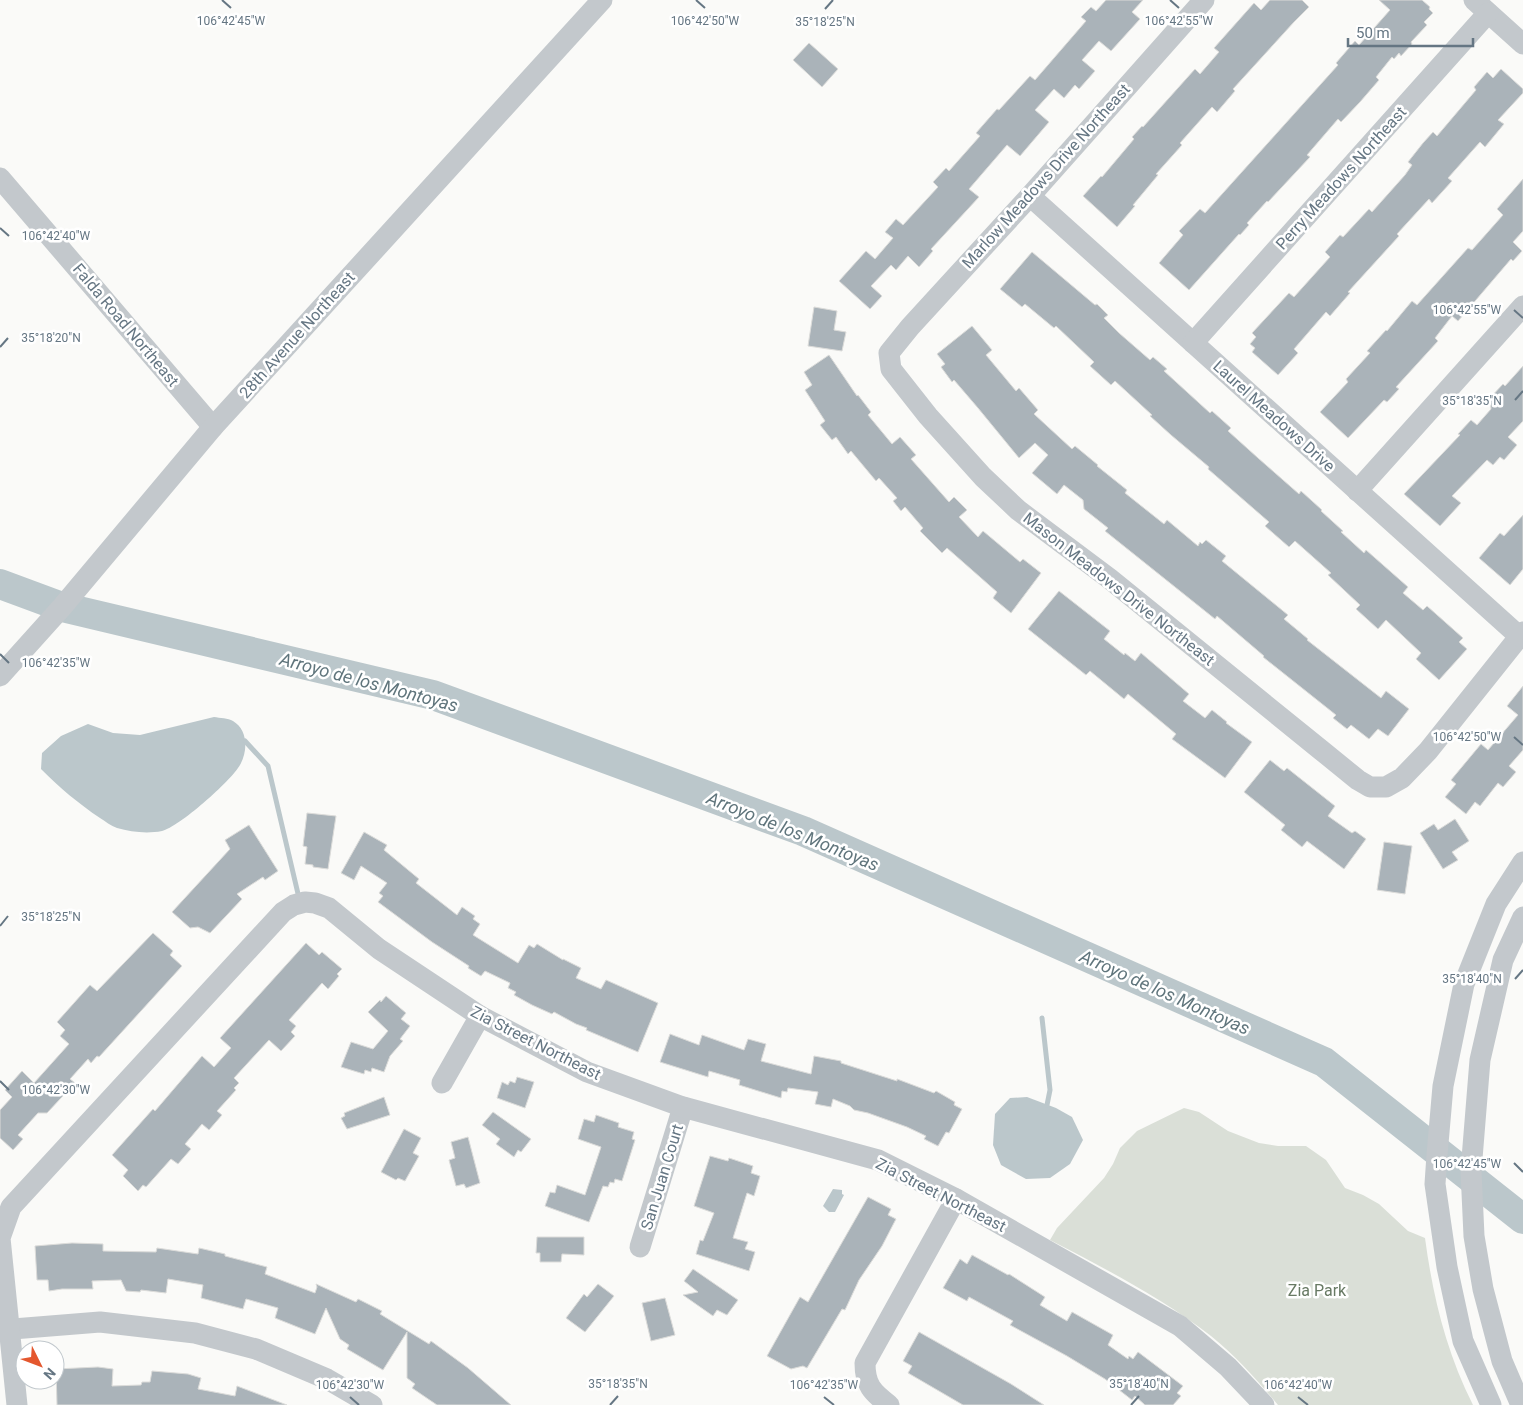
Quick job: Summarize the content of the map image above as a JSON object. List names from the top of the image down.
{
  "streets": {
    "street": [
      "Marlow Meadows Drive Northeast",
      "Perry Meadows Northeast",
      "Falda Road Northeast",
      "28th Avenue Northeast",
      "Laurel Meadows Drive",
      "Mason Meadows Drive Northeast",
      "Zia Street Northeast",
      "San Juan Court"
    ]
  },
  "crossings": [
    ["Marlow Meadows Drive Northeast", "Laurel Meadows Drive"],
    ["Marlow Meadows Drive Northeast", "Mason Meadows Drive Northeast"],
    ["Perry Meadows Northeast", "Laurel Meadows Drive"],
    ["Falda Road Northeast", "28th Avenue Northeast"],
    ["Laurel Meadows Drive", "Mason Meadows Drive Northeast"],
    ["Zia Street Northeast", "San Juan Court"]
  ],
  "water": ["Arroyo de los Montoyas"],
  "parks": ["Zia Park"],
  "scale_bar": "50 m",
  "north": "bottom right",
  "coordinates": [
    "106°42'45\"W",
    "106°42'50\"W",
    "106°42'55\"W",
    "35°18'25\"N",
    "106°42'40\"W",
    "35°18'20\"N",
    "35°18'35\"N",
    "106°42'35\"W",
    "35°18'40\"N",
    "106°42'30\"W"
  ]
}
